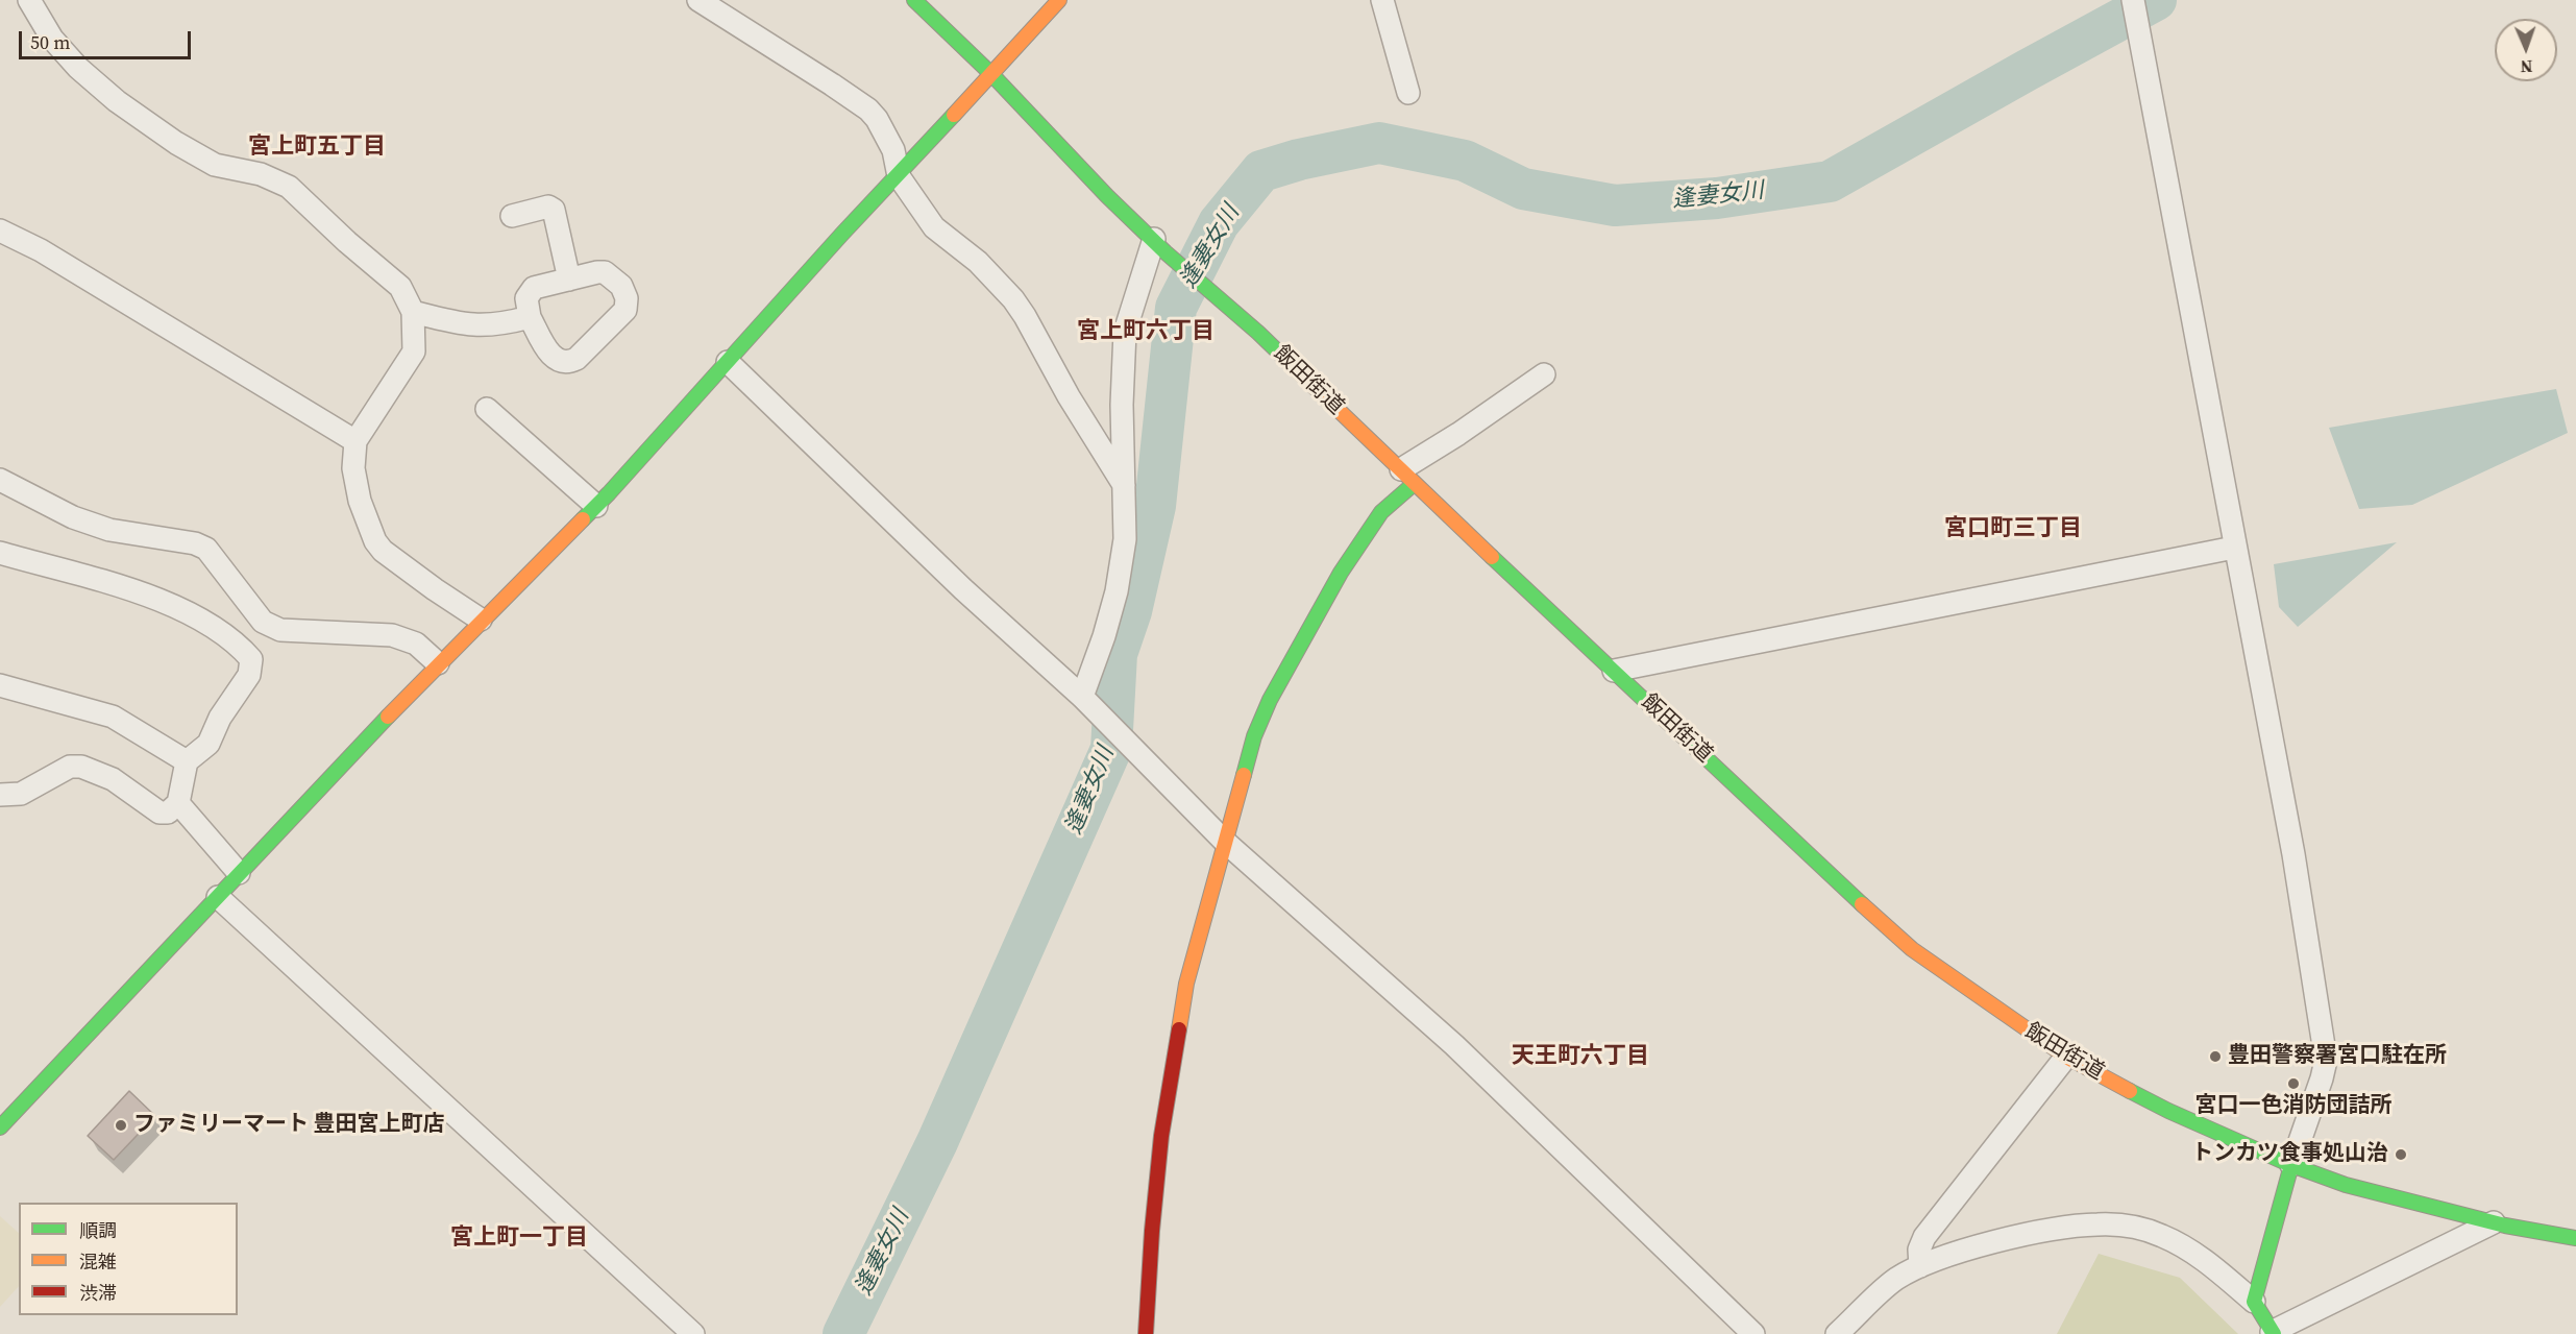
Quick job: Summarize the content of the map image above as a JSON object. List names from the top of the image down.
{
  "streets": {
    "street": ["飯田街道"]
  },
  "districts": [
    "宮上町五丁目",
    "宮上町六丁目",
    "宮口町三丁目",
    "天王町六丁目",
    "宮上町一丁目"
  ],
  "water": ["逢妻女川"],
  "places": [
    "豊田警察署宮口駐在所",
    "宮口一色消防団詰所",
    "ファミリーマート 豊田宮上町店",
    "トンカツ食事処山治"
  ],
  "legend": ["順調", "混雑", "渋滞"],
  "scale_bar": "50 m",
  "north": "bottom"
}
